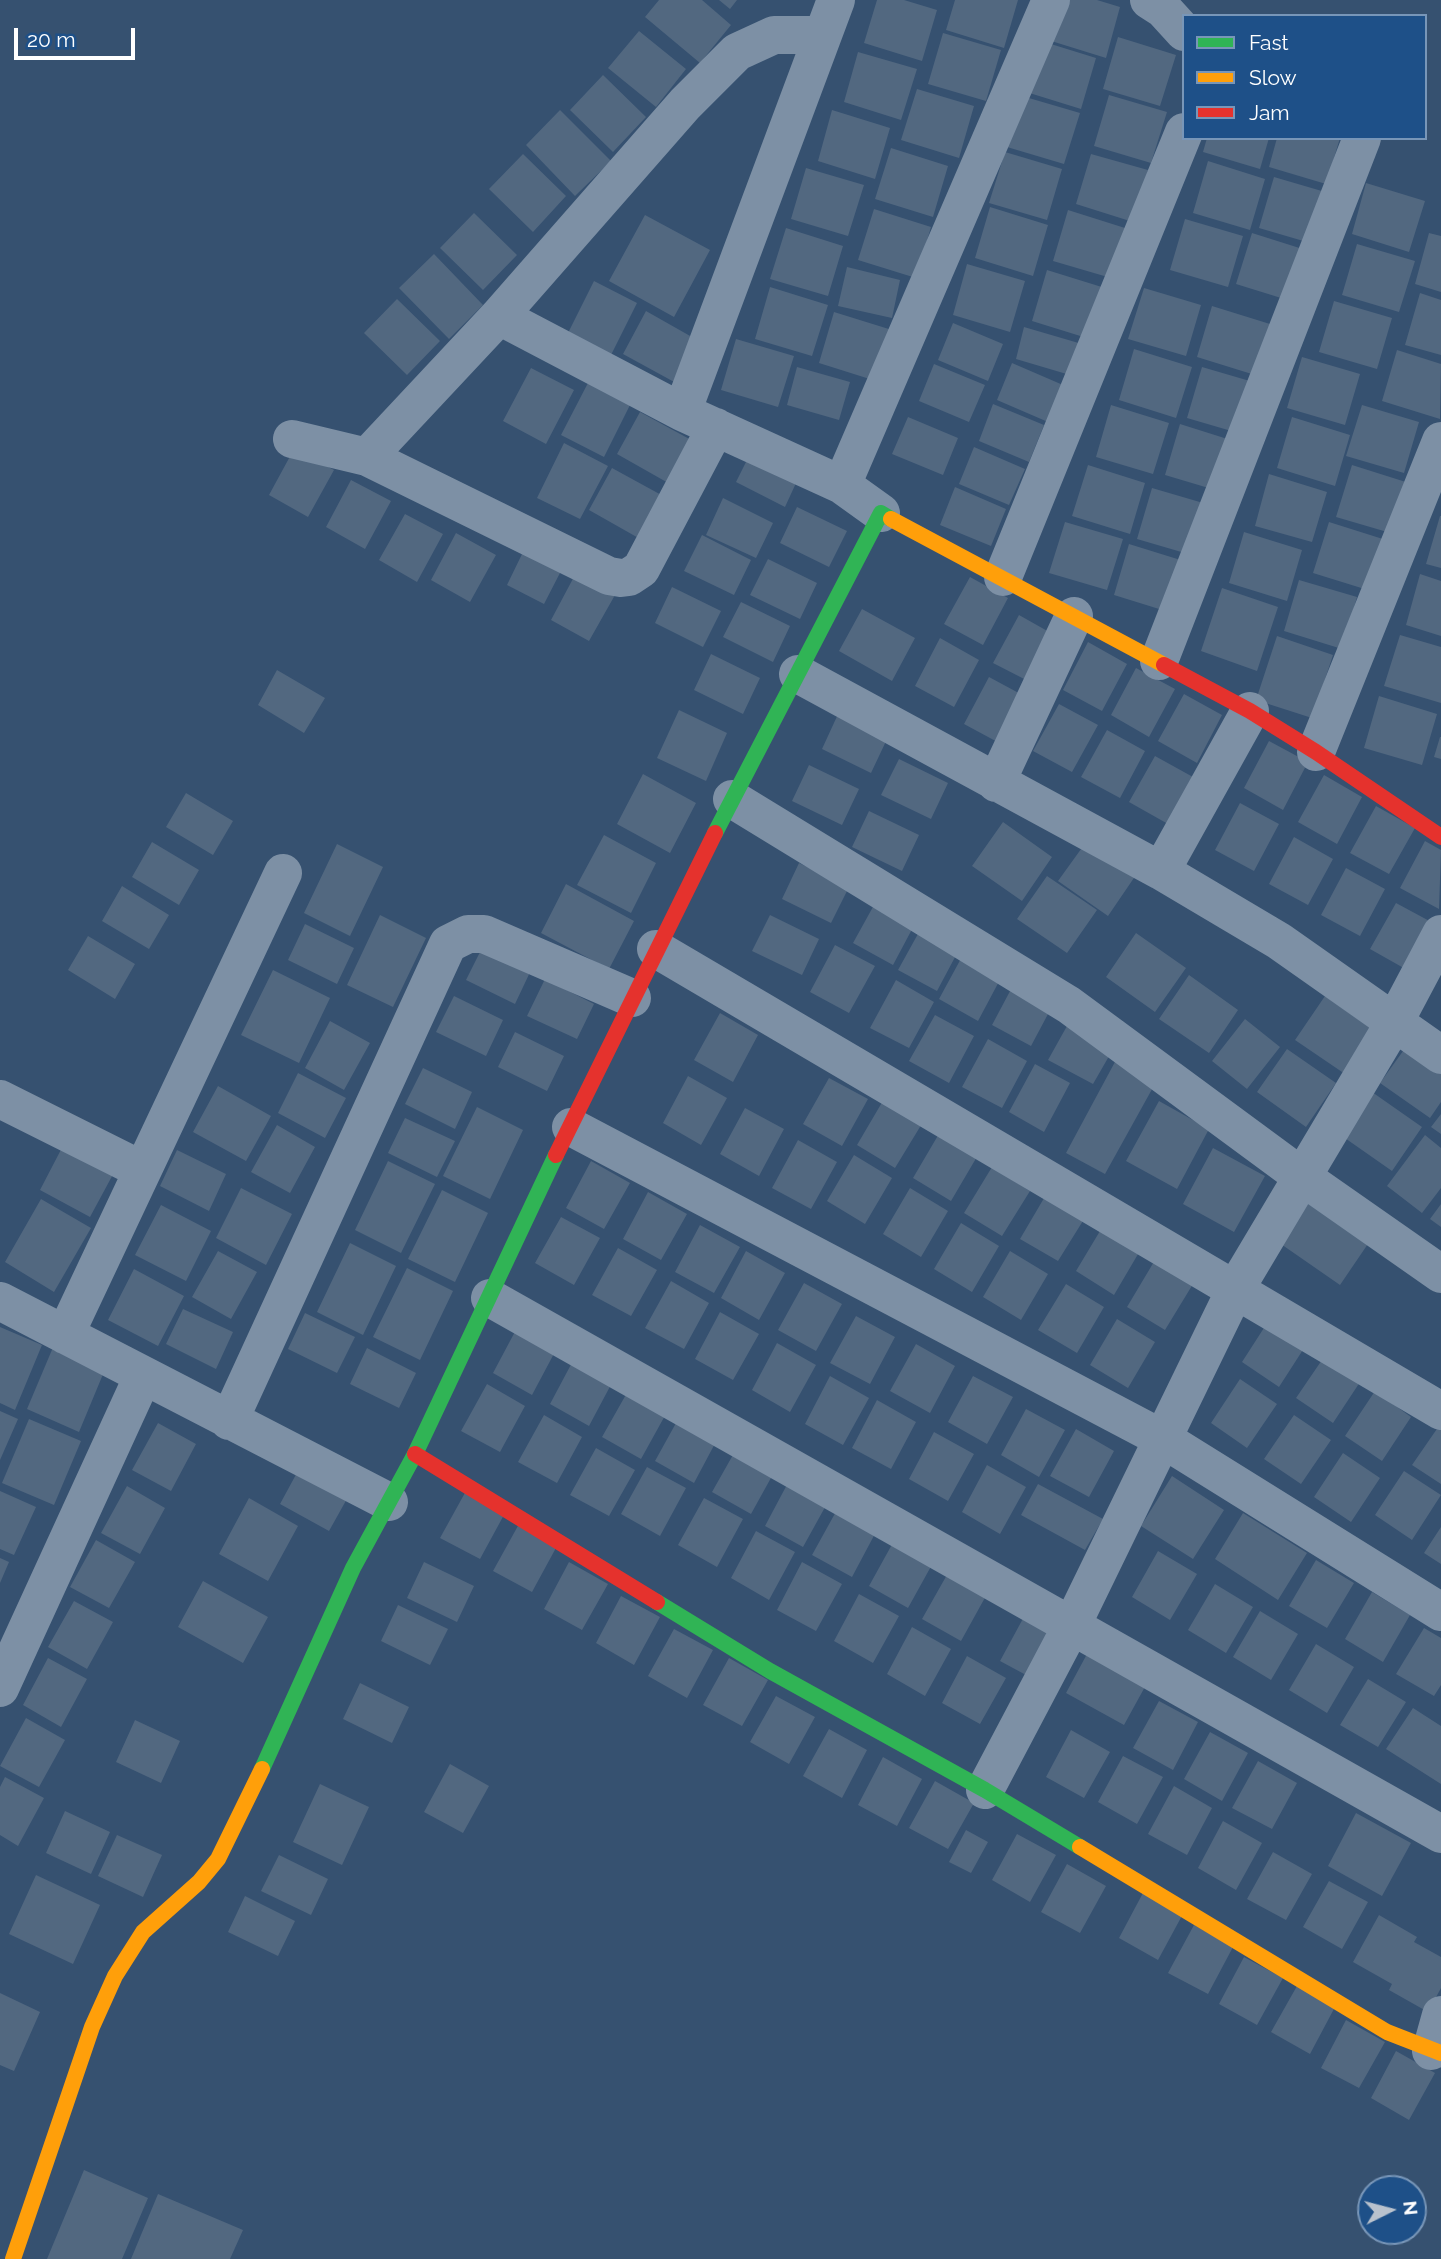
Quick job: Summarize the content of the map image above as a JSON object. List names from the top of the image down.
{
  "legend": ["Fast", "Slow", "Jam"],
  "scale_bar": "20 m",
  "north": "right"
}
